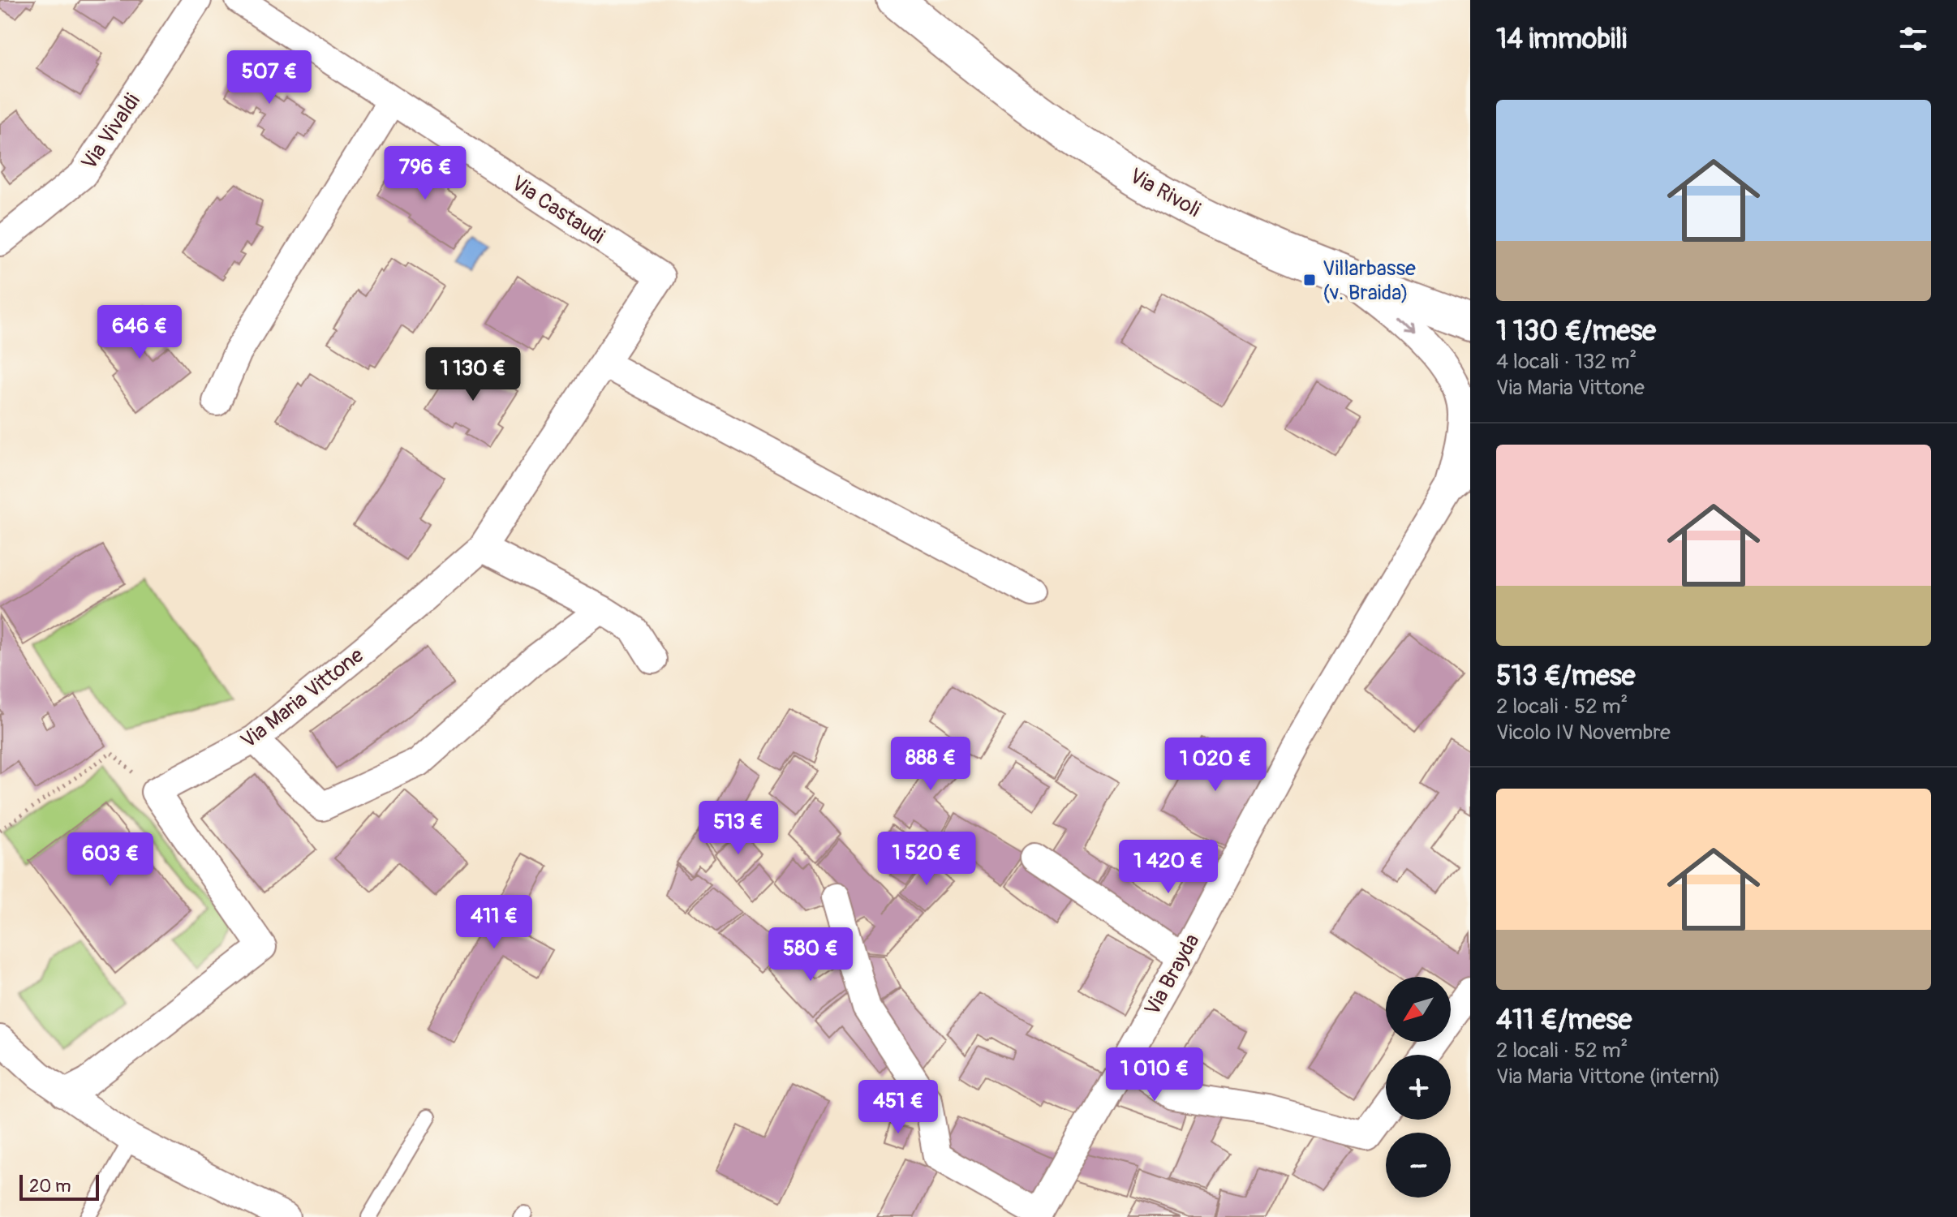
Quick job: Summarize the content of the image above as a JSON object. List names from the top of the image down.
{
  "streets": {
    "street": [
      "Via Vivaldi",
      "Via Rivoli",
      "Via Castaudi",
      "Via Maria Vittone",
      "Via Brayda"
    ]
  },
  "crossings": [
    ["Via Castaudi", "Via Maria Vittone"]
  ],
  "places": {
    "transit": ["Villarbasse (v. Braida)"]
  },
  "scale_bar": "20 m",
  "north": "bottom left",
  "page": {
    "heading": "14 immobili",
    "price": [
      "507 €",
      "796 €",
      "646 €",
      "1 130 €",
      "888 €",
      "1 020 €",
      "513 €",
      "1 520 €",
      "603 €",
      "1 420 €",
      "411 €",
      "580 €",
      "1 010 €",
      "451 €"
    ],
    "list": [
      {
        "name": "1 130 €/mese",
        "note": "4 locali · 132 m² · Via Maria Vittone"
      },
      {
        "name": "513 €/mese",
        "note": "2 locali · 52 m² · Vicolo IV Novembre"
      },
      {
        "name": "411 €/mese",
        "note": "2 locali · 52 m² · Via Maria Vittone (interni)"
      }
    ],
    "map_buttons": ["+", "−"],
    "scale": "20 m"
  }
}
